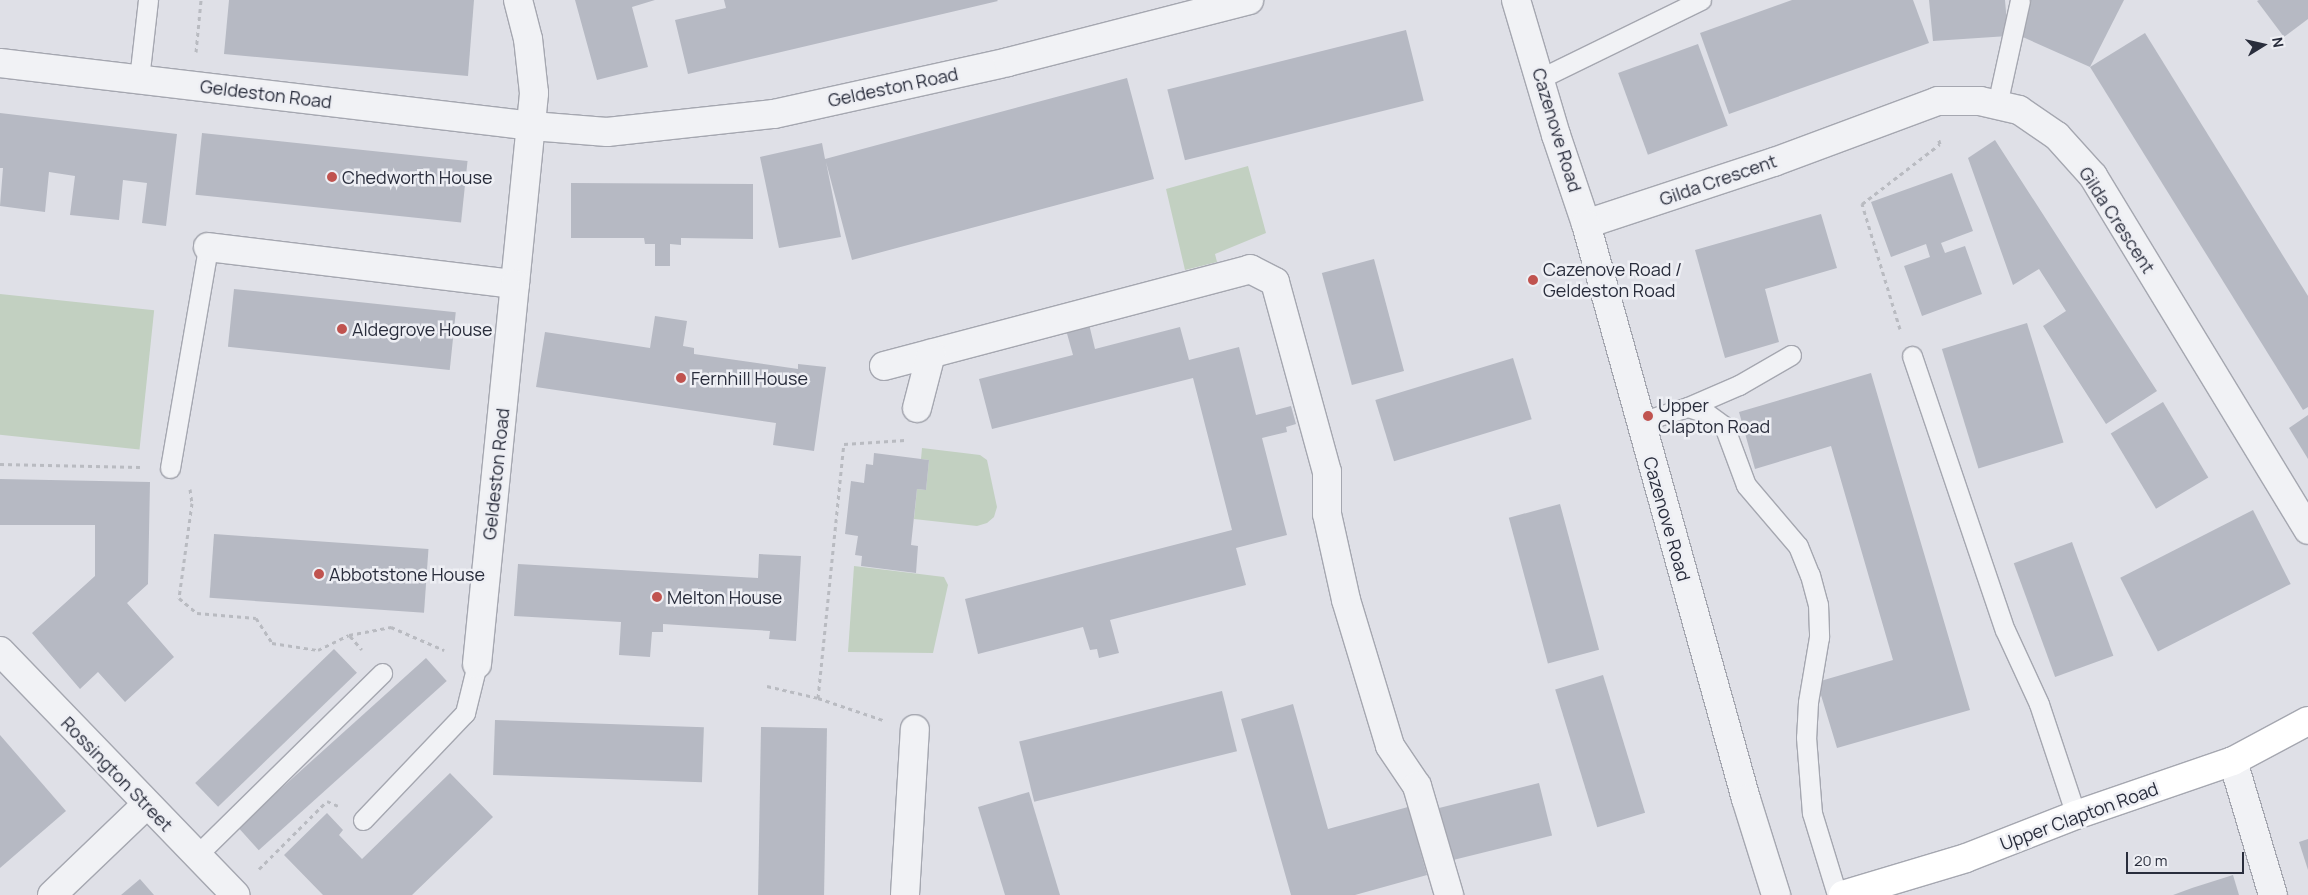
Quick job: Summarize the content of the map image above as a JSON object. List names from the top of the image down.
{
  "streets": {
    "highway": ["Upper Clapton Road"],
    "street": [
      "Geldeston Road",
      "Cazenove Road",
      "Gilda Crescent",
      "Rossington Street"
    ]
  },
  "crossings": [
    ["Cazenove Road", "Gilda Crescent"]
  ],
  "places": [
    "Chedworth House",
    "Cazenove Road / Geldeston Road",
    "Aldegrove House",
    "Fernhill House",
    "Upper Clapton Road",
    "Abbotstone House",
    "Melton House"
  ],
  "scale_bar": "20 m",
  "north": "right"
}
